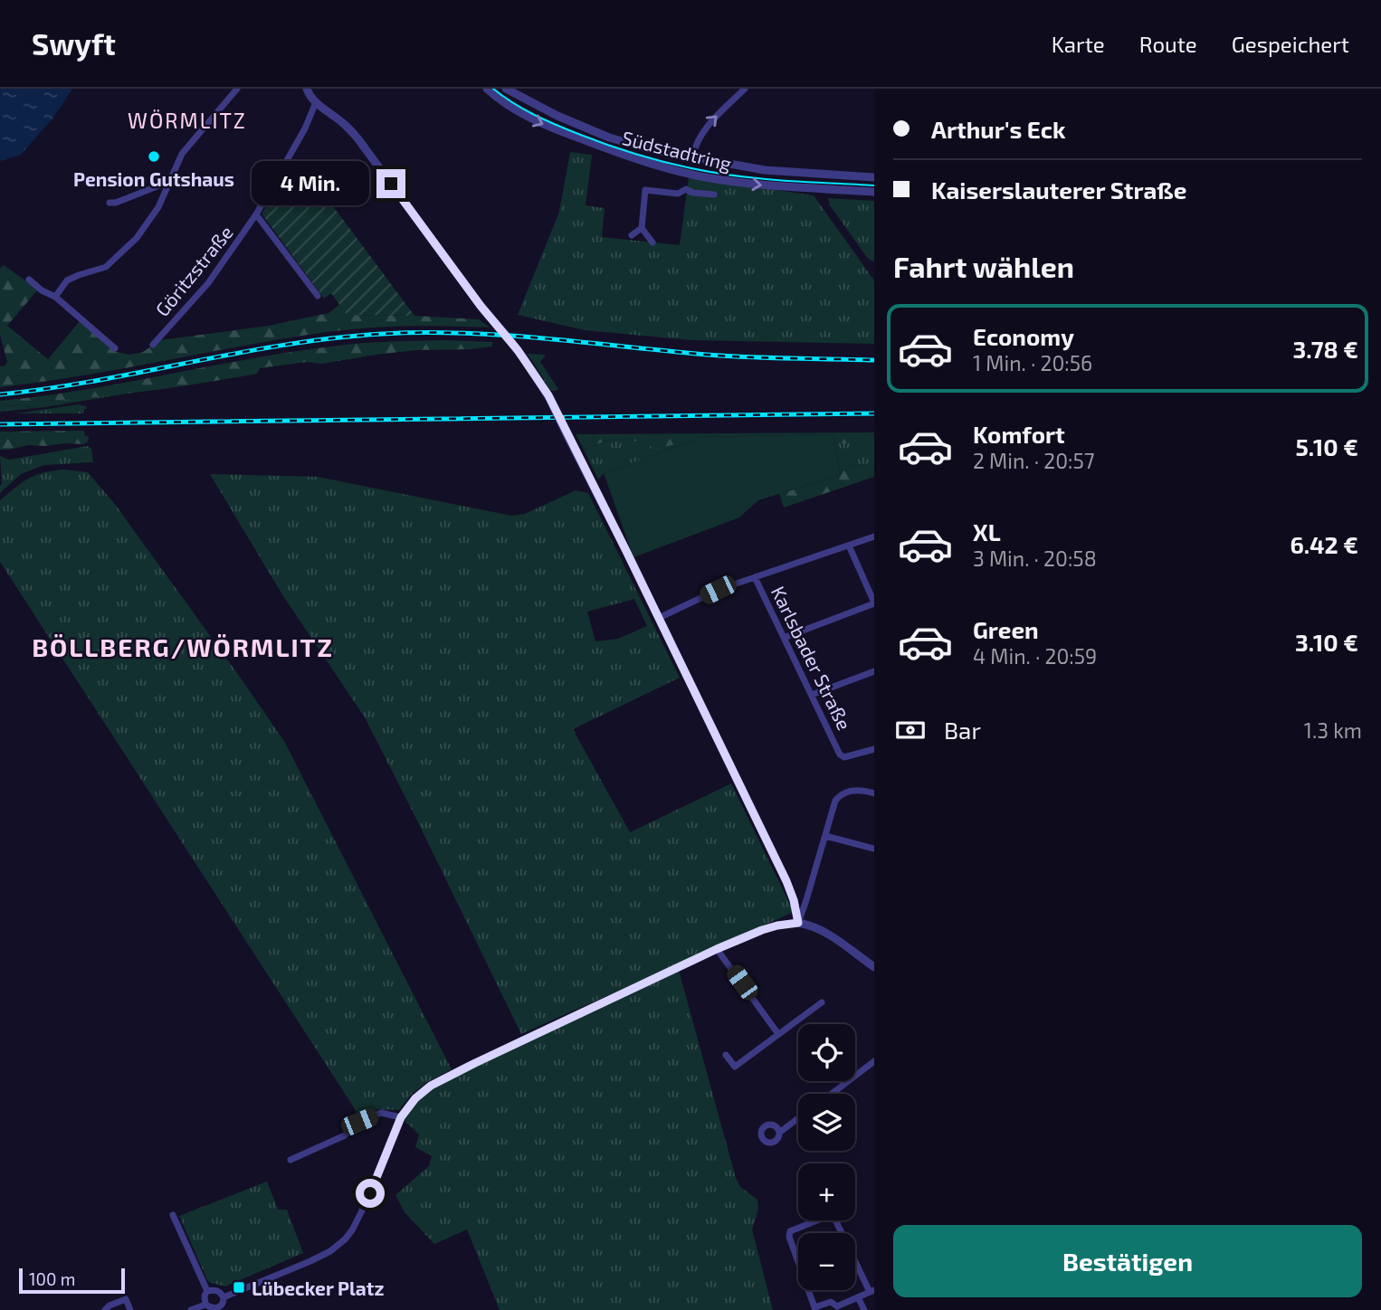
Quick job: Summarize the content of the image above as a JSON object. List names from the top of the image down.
{
  "streets": {
    "street": ["Südstadtring", "Göritzstraße", "Karlsbader Straße"]
  },
  "districts": ["WÖRMLITZ", "BÖLLBERG/WÖRMLITZ"],
  "places": {
    "other": ["Pension Gutshaus"],
    "transit": ["Lübecker Platz"]
  },
  "scale_bar": "100 m",
  "page": {
    "header": "Swyft",
    "nav": ["Karte", "Route", "Gespeichert"],
    "banner": ["Arthur's Eck", "Kaiserslauterer Straße"],
    "bubble": "4 Min.",
    "heading": "Fahrt wählen",
    "list": [
      {
        "name": "Economy",
        "note": "1 Min. · 20:56",
        "value": "3.78 €"
      },
      {
        "name": "Komfort",
        "note": "2 Min. · 20:57",
        "value": "5.10 €"
      },
      {
        "name": "XL",
        "note": "3 Min. · 20:58",
        "value": "6.42 €"
      },
      {
        "name": "Green",
        "note": "4 Min. · 20:59",
        "value": "3.10 €"
      }
    ],
    "pay": ["Bar", "1.3 km"],
    "map_buttons": ["+", "−"],
    "buttons": "Bestätigen",
    "scale": "100 m"
  }
}
